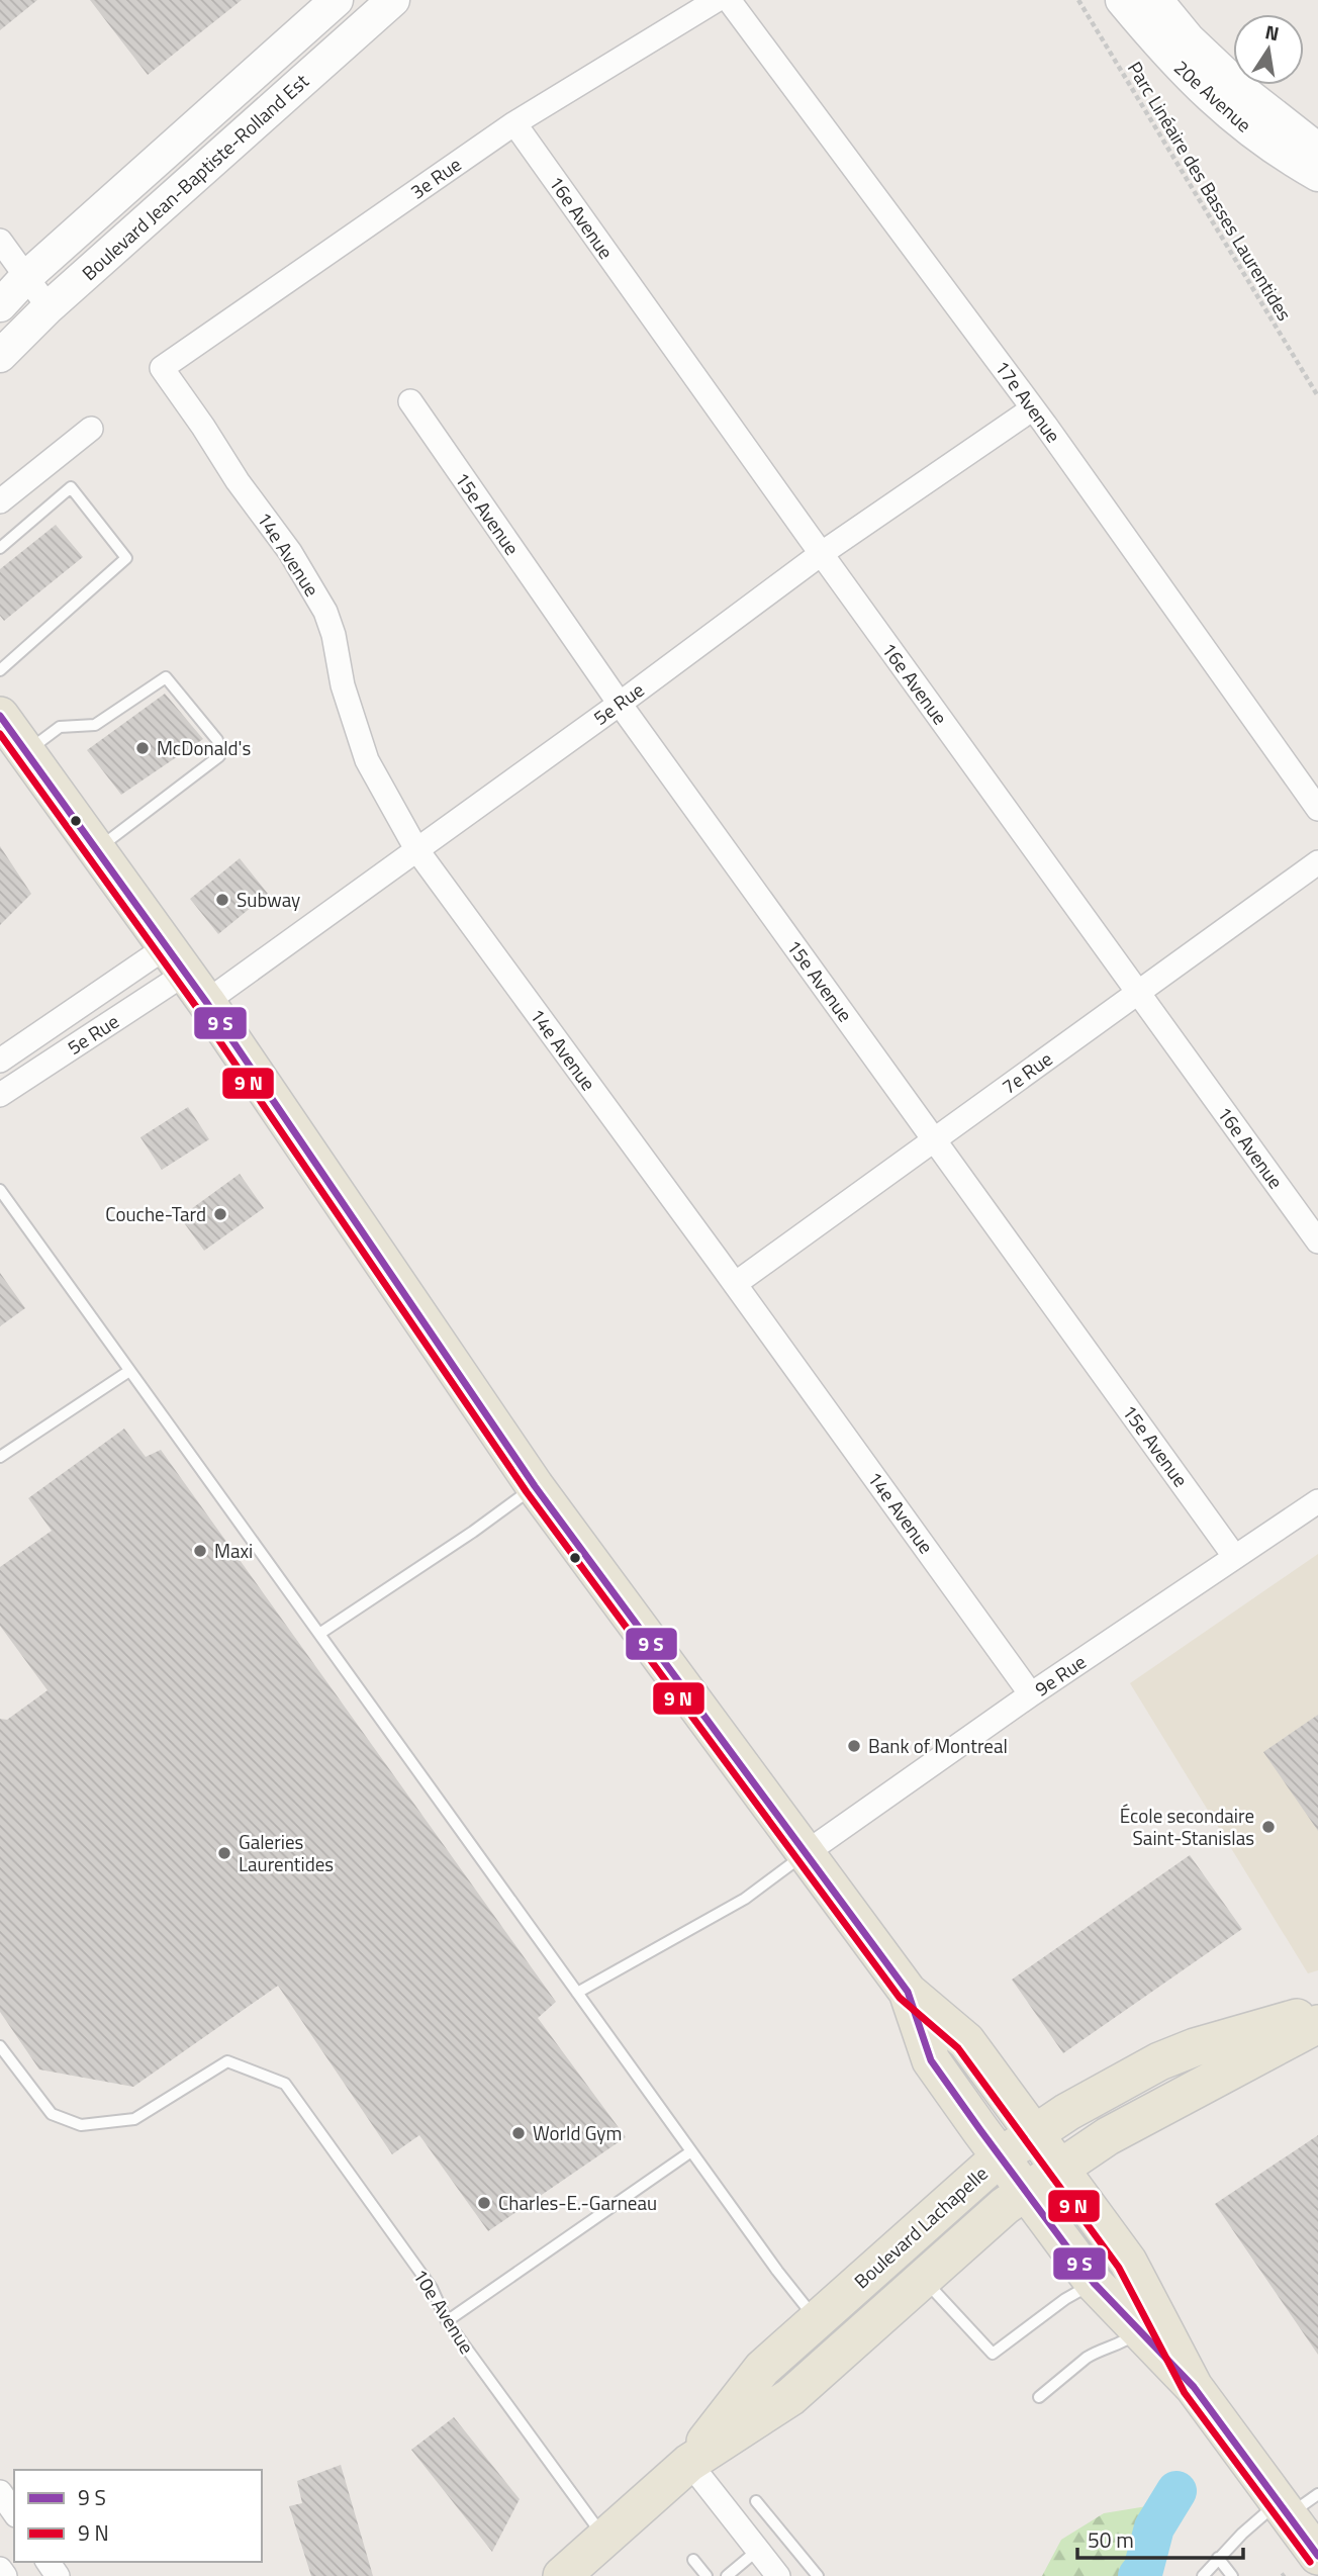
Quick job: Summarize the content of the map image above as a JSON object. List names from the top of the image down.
{
  "streets": {
    "main road": ["Boulevard Lachapelle"],
    "street": [
      "20e Avenue",
      "Boulevard Jean-Baptiste-Rolland Est",
      "3e Rue",
      "16e Avenue",
      "17e Avenue",
      "15e Avenue",
      "14e Avenue",
      "5e Rue",
      "7e Rue",
      "9e Rue"
    ],
    "lane": ["10e Avenue"],
    "path": ["Parc Linéaire des Basses Laurentides"]
  },
  "crossings": [
    ["3e Rue", "16e Avenue"],
    ["3e Rue", "14e Avenue"],
    ["16e Avenue", "5e Rue"],
    ["16e Avenue", "7e Rue"],
    ["17e Avenue", "5e Rue"],
    ["15e Avenue", "5e Rue"],
    ["15e Avenue", "7e Rue"],
    ["15e Avenue", "9e Rue"],
    ["14e Avenue", "5e Rue"],
    ["14e Avenue", "7e Rue"],
    ["14e Avenue", "9e Rue"],
    ["Boulevard Lachapelle", "10e Avenue"]
  ],
  "places": [
    "McDonald's",
    "Subway",
    "Couche-Tard",
    "Maxi",
    "Bank of Montreal",
    "École secondaire Saint-Stanislas",
    "Galeries Laurentides",
    "World Gym",
    "Charles-E.-Garneau"
  ],
  "legend": ["9 S", "9 N"],
  "scale_bar": "50 m",
  "north": "top"
}
